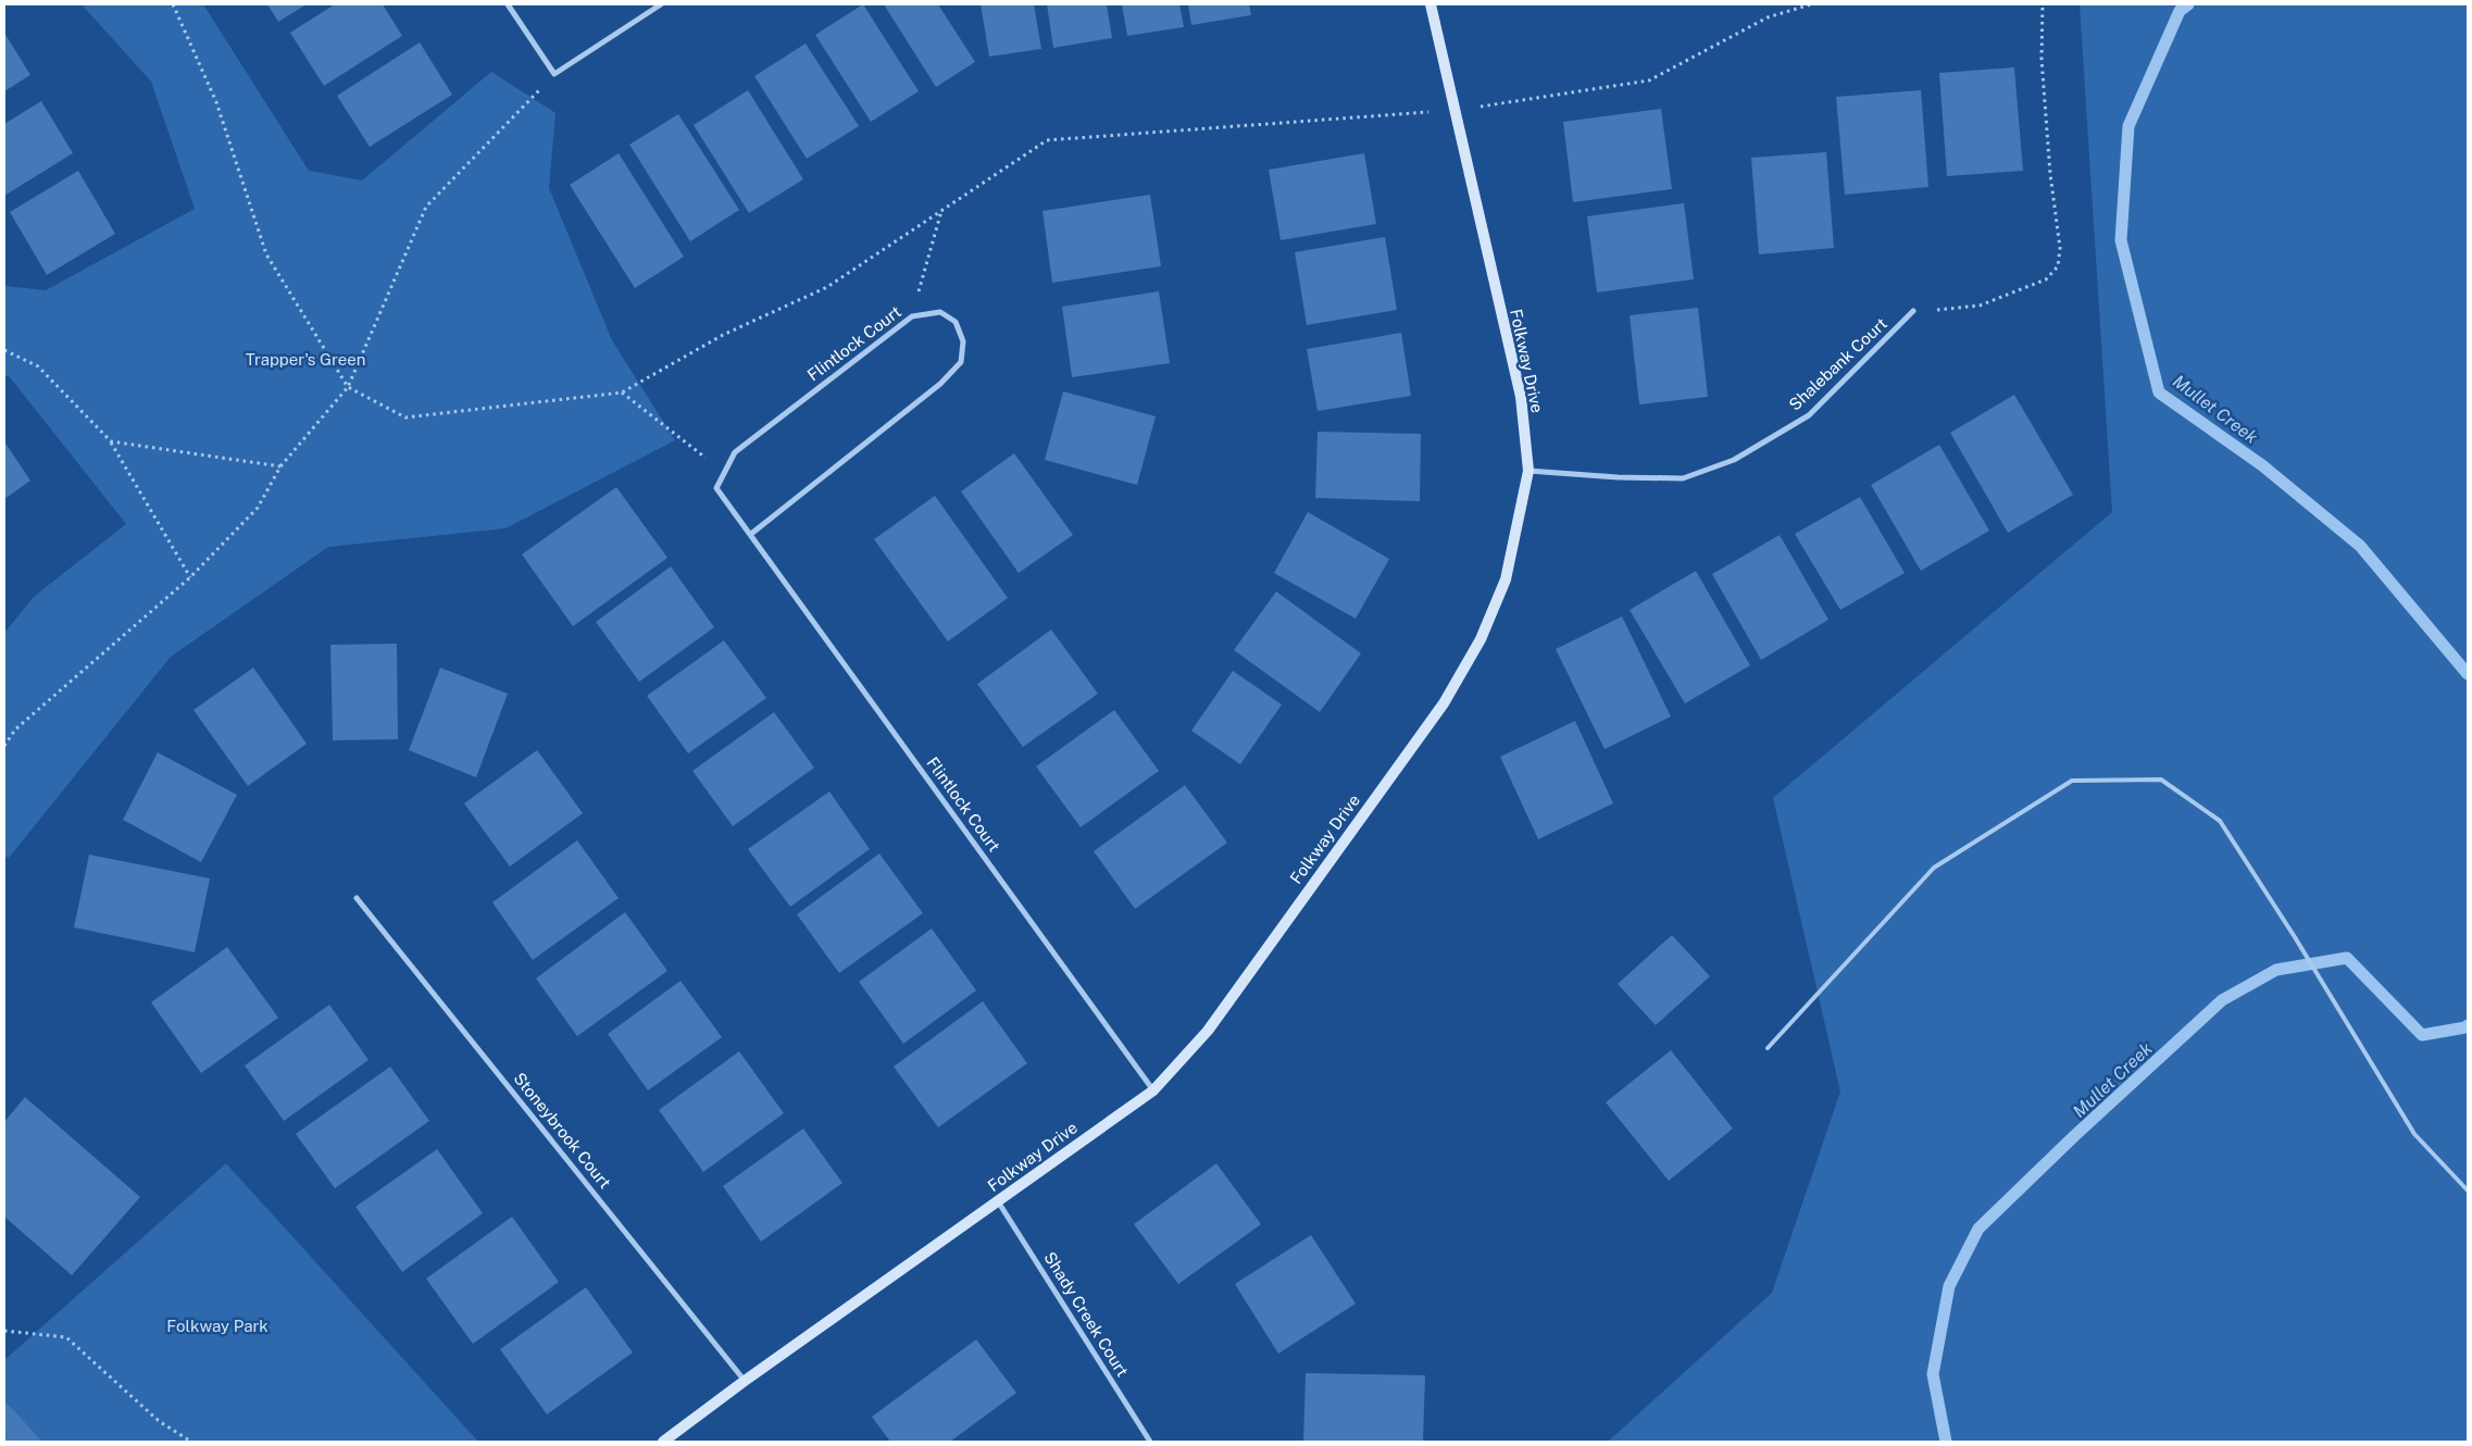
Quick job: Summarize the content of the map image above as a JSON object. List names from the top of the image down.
{
  "streets": {
    "street": [
      "Flintlock Court",
      "Folkway Drive",
      "Shalebank Court",
      "Stoneybrook Court",
      "Shady Creek Court"
    ]
  },
  "crossings": [
    ["Flintlock Court", "Folkway Drive"],
    ["Folkway Drive", "Shalebank Court"],
    ["Folkway Drive", "Stoneybrook Court"],
    ["Folkway Drive", "Shady Creek Court"]
  ],
  "water": ["Mullet Creek"],
  "parks": ["Trapper's Green", "Folkway Park"]
}
